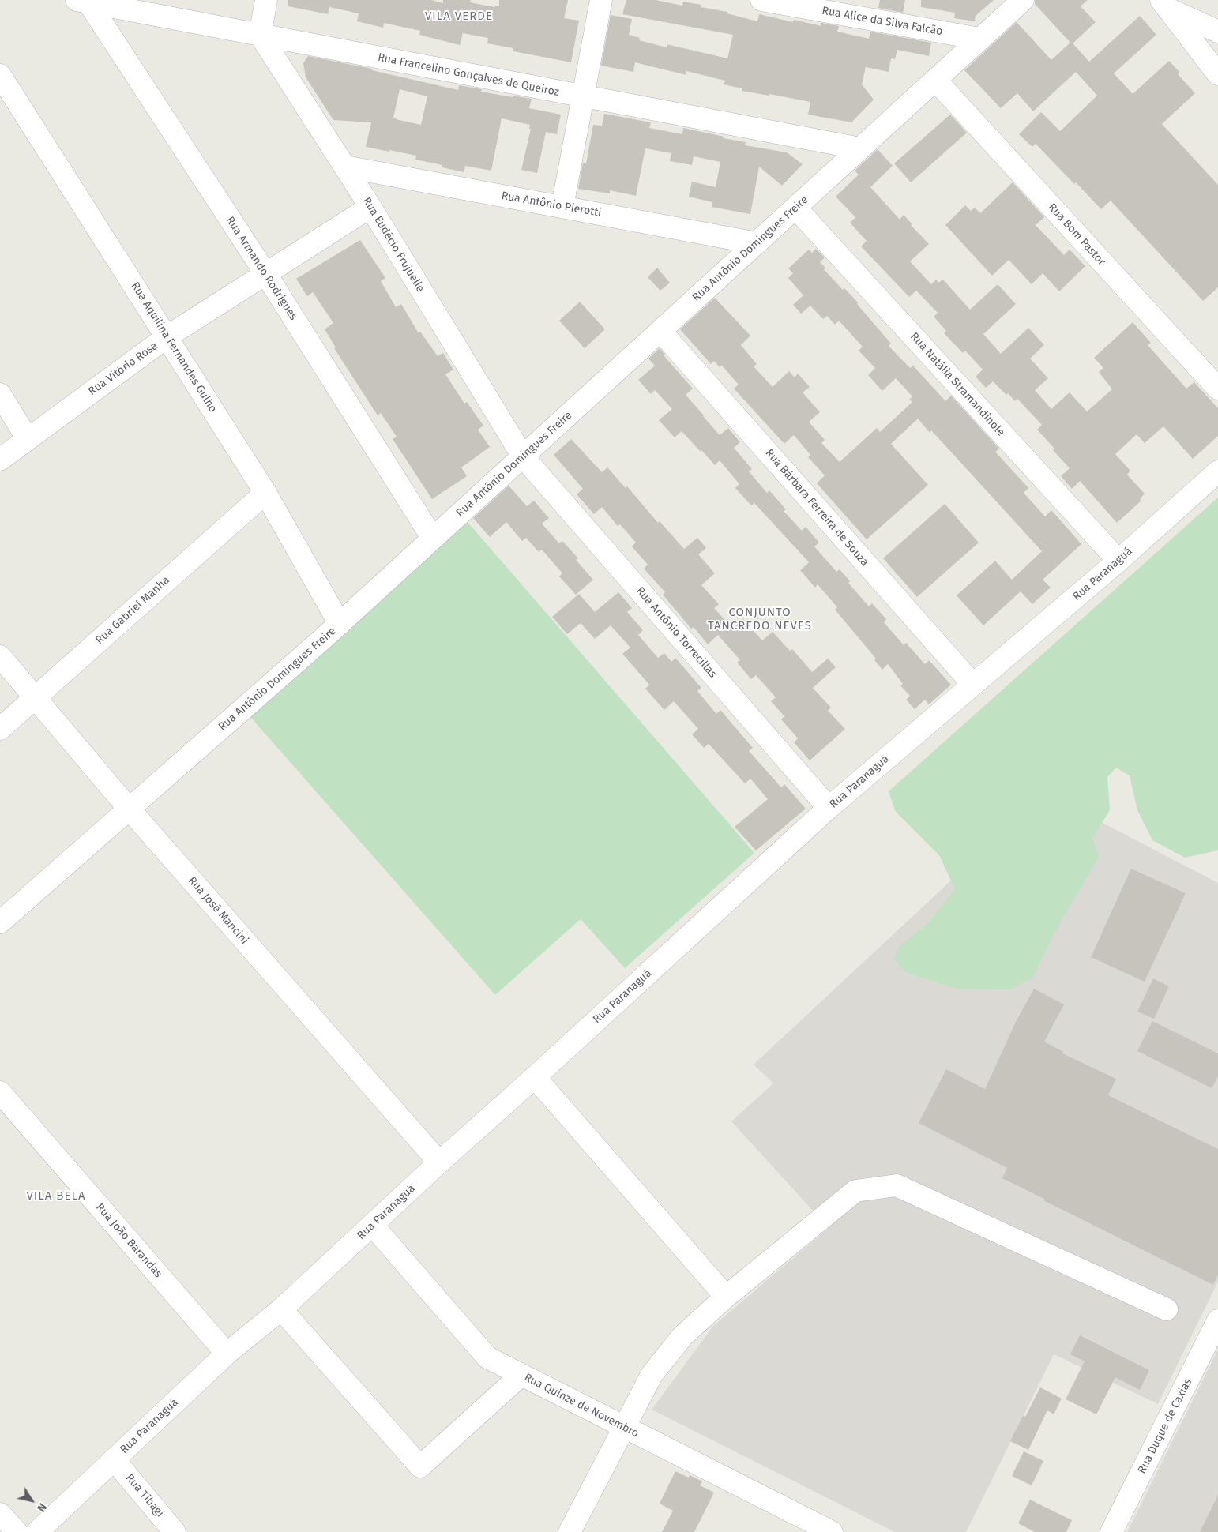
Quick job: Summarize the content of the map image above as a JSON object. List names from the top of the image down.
{
  "streets": {
    "street": [
      "Rua Alice da Silva Falcão",
      "Rua Francelino Gonçalves de Queiroz",
      "Rua Antônio Pierotti",
      "Rua Bom Pastor",
      "Rua Eudécio Frujuelle",
      "Rua Antônio Domingues Freire",
      "Rua Armando Rodrigues",
      "Rua Aquilina Fernandes Gulho",
      "Rua Vitório Rosa",
      "Rua Natália Stramandinole",
      "Rua Bárbara Ferreira de Souza",
      "Rua Paranaguá",
      "Rua Gabriel Manha",
      "Rua Antônio Torrecillas",
      "Rua José Mancini",
      "Rua João Barandas",
      "Rua Quinze de Novembro",
      "Rua Duque de Caxias",
      "Rua Tibagi"
    ]
  },
  "crossings": [
    ["Rua Alice da Silva Falcão", "Rua Antônio Domingues Freire"],
    ["Rua Francelino Gonçalves de Queiroz", "Rua Eudécio Frujuelle"],
    ["Rua Francelino Gonçalves de Queiroz", "Rua Antônio Domingues Freire"],
    ["Rua Francelino Gonçalves de Queiroz", "Rua Armando Rodrigues"],
    ["Rua Antônio Pierotti", "Rua Eudécio Frujuelle"],
    ["Rua Antônio Pierotti", "Rua Antônio Domingues Freire"],
    ["Rua Bom Pastor", "Rua Antônio Domingues Freire"],
    ["Rua Eudécio Frujuelle", "Rua Antônio Domingues Freire"],
    ["Rua Eudécio Frujuelle", "Rua Vitório Rosa"],
    ["Rua Eudécio Frujuelle", "Rua Antônio Torrecillas"],
    ["Rua Antônio Domingues Freire", "Rua Armando Rodrigues"],
    ["Rua Antônio Domingues Freire", "Rua Aquilina Fernandes Gulho"],
    ["Rua Antônio Domingues Freire", "Rua Natália Stramandinole"],
    ["Rua Antônio Domingues Freire", "Rua Bárbara Ferreira de Souza"],
    ["Rua Antônio Domingues Freire", "Rua Antônio Torrecillas"],
    ["Rua Antônio Domingues Freire", "Rua José Mancini"],
    ["Rua Armando Rodrigues", "Rua Vitório Rosa"],
    ["Rua Aquilina Fernandes Gulho", "Rua Vitório Rosa"],
    ["Rua Aquilina Fernandes Gulho", "Rua Gabriel Manha"],
    ["Rua Natália Stramandinole", "Rua Paranaguá"],
    ["Rua Bárbara Ferreira de Souza", "Rua Paranaguá"],
    ["Rua Paranaguá", "Rua Antônio Torrecillas"],
    ["Rua Paranaguá", "Rua José Mancini"],
    ["Rua Paranaguá", "Rua João Barandas"],
    ["Rua Paranaguá", "Rua Quinze de Novembro"],
    ["Rua Paranaguá", "Rua Tibagi"],
    ["Rua Gabriel Manha", "Rua José Mancini"]
  ],
  "districts": ["VILA VERDE", "CONJUNTO TANCREDO NEVES", "VILA BELA"],
  "north": "bottom right"
}
